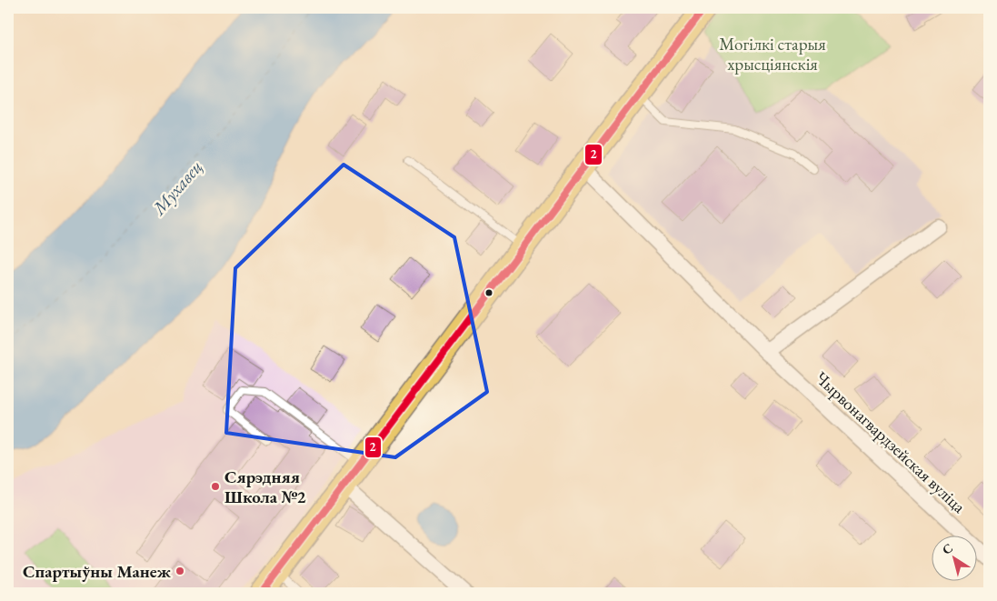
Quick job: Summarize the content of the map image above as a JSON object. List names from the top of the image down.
{
  "streets": {
    "street": ["Чырвонагвардзейская вуліца"]
  },
  "water": ["Мухавец"],
  "parks": ["Могілкі старыя хрысціянскія"],
  "places": ["Сярэдняя Школа №2", "Спартыўны Манеж"],
  "lines": ["transit line 2"],
  "north": "top left"
}
